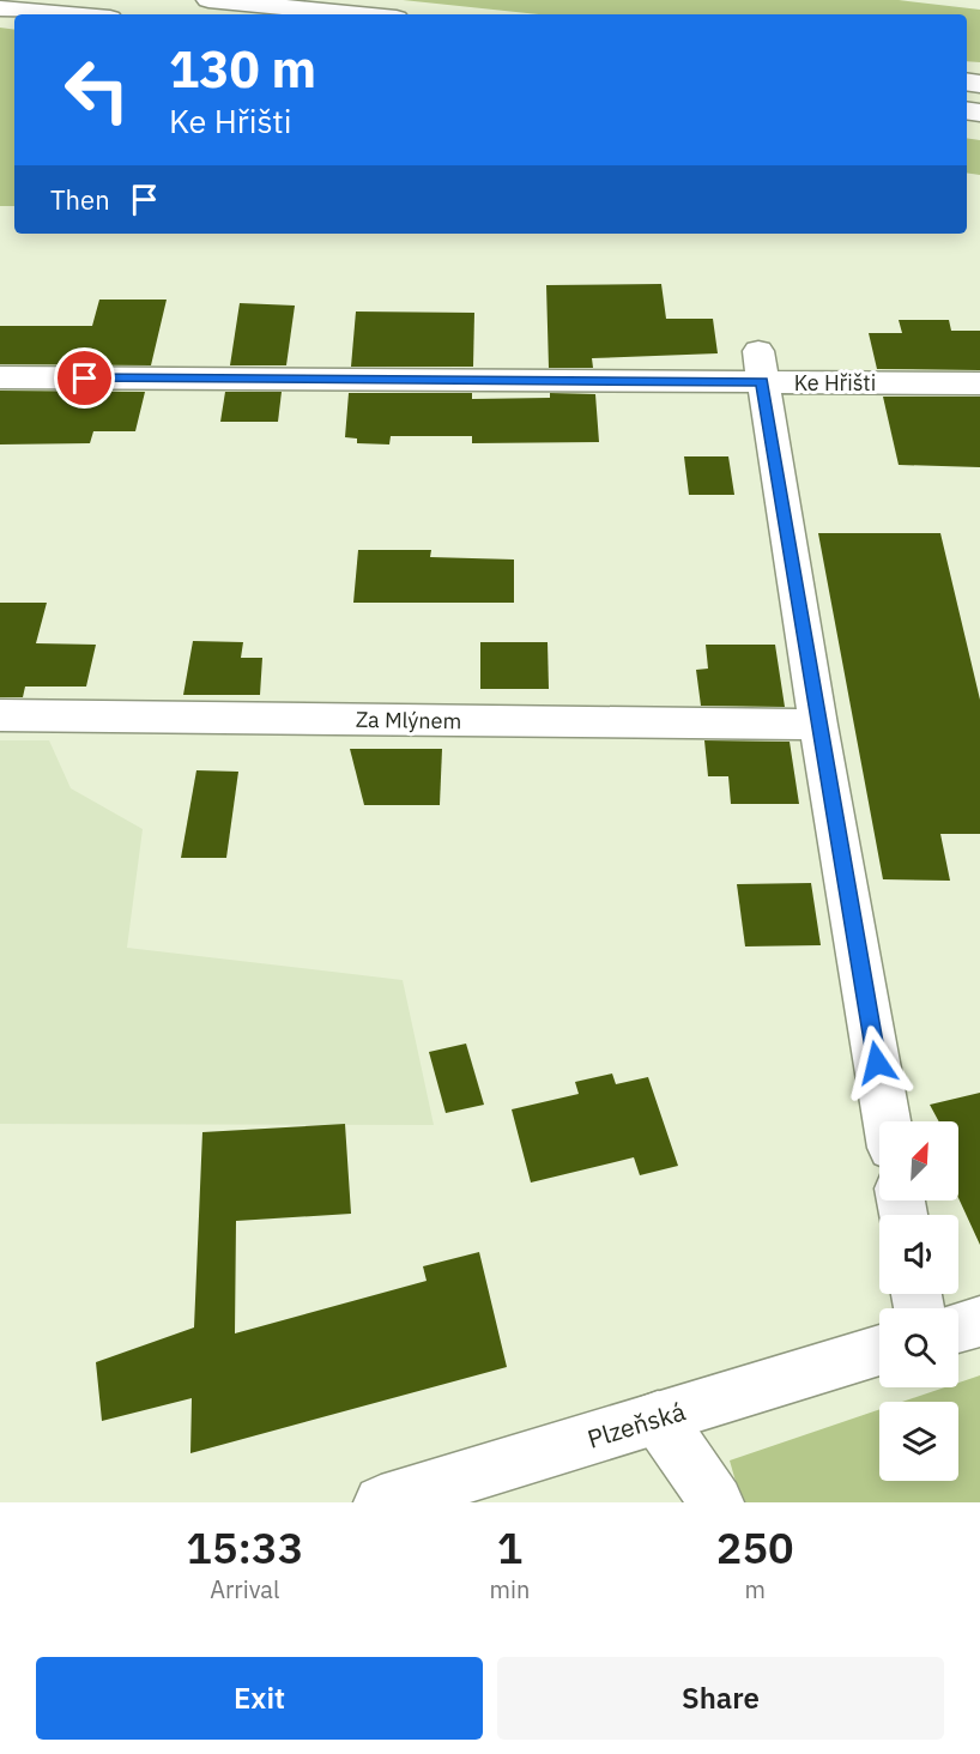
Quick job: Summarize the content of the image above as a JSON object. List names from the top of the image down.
{
  "streets": {
    "main road": ["Ke Hřišti", "Za Mlýnem", "Plzeňská"]
  },
  "north": "top right",
  "page": {
    "turn": ["130 m", "Ke Hřišti"],
    "then": "Then",
    "eta": [
      "15:33",
      "Arrival",
      "1",
      "min",
      "250",
      "m"
    ],
    "buttons": ["Exit", "Share"]
  }
}
